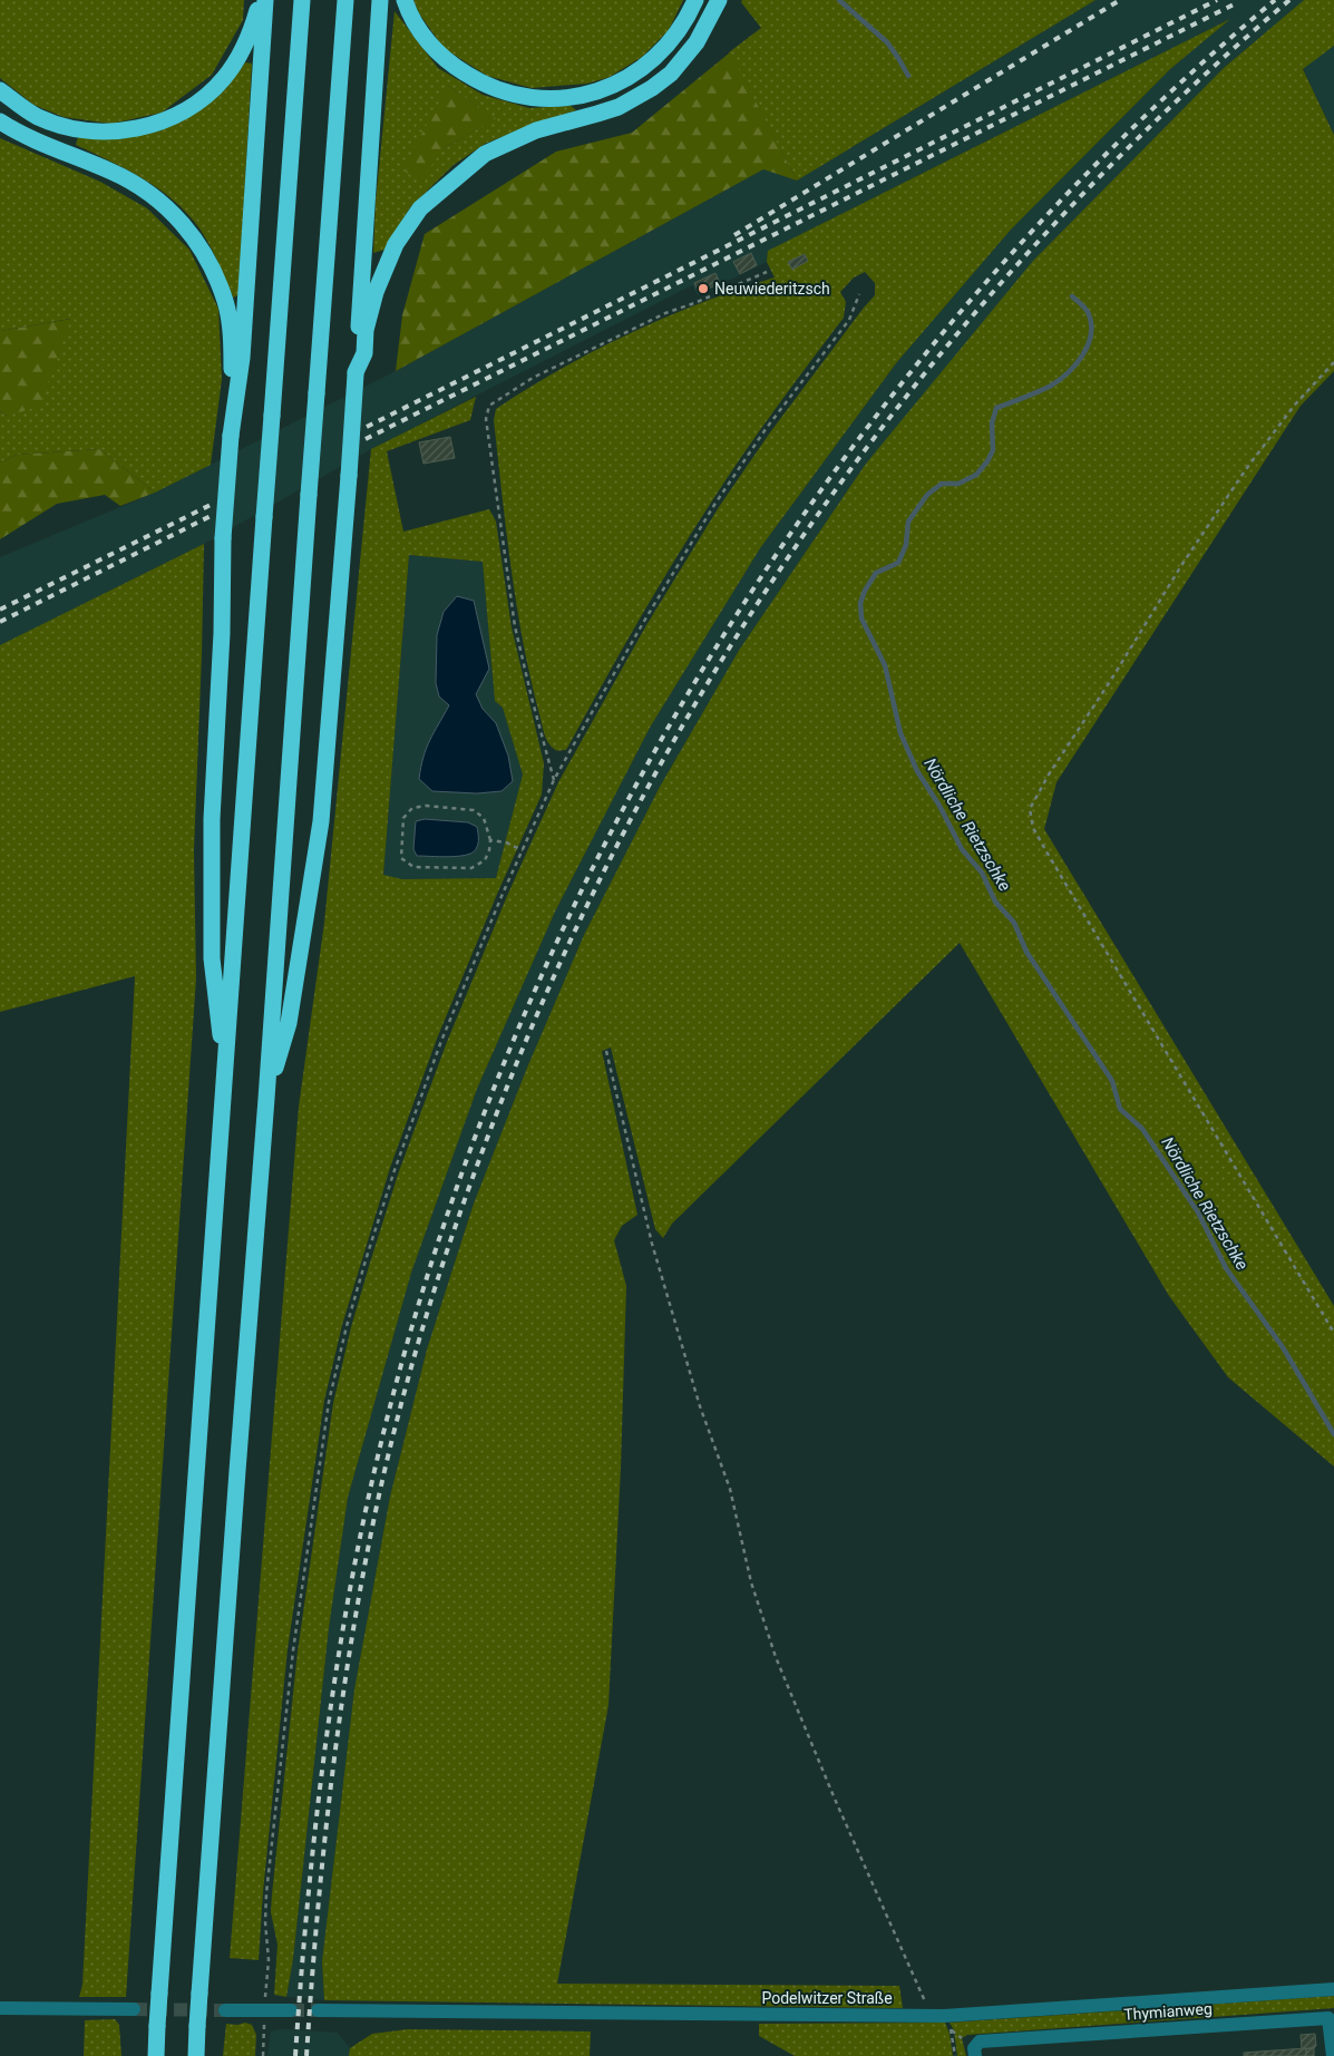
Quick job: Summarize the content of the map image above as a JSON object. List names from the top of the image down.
{
  "streets": {
    "street": ["Podelwitzer Straße", "Thymianweg"]
  },
  "water": ["Nördliche Rietzschke"],
  "places": ["Neuwiederitzsch"]
}
